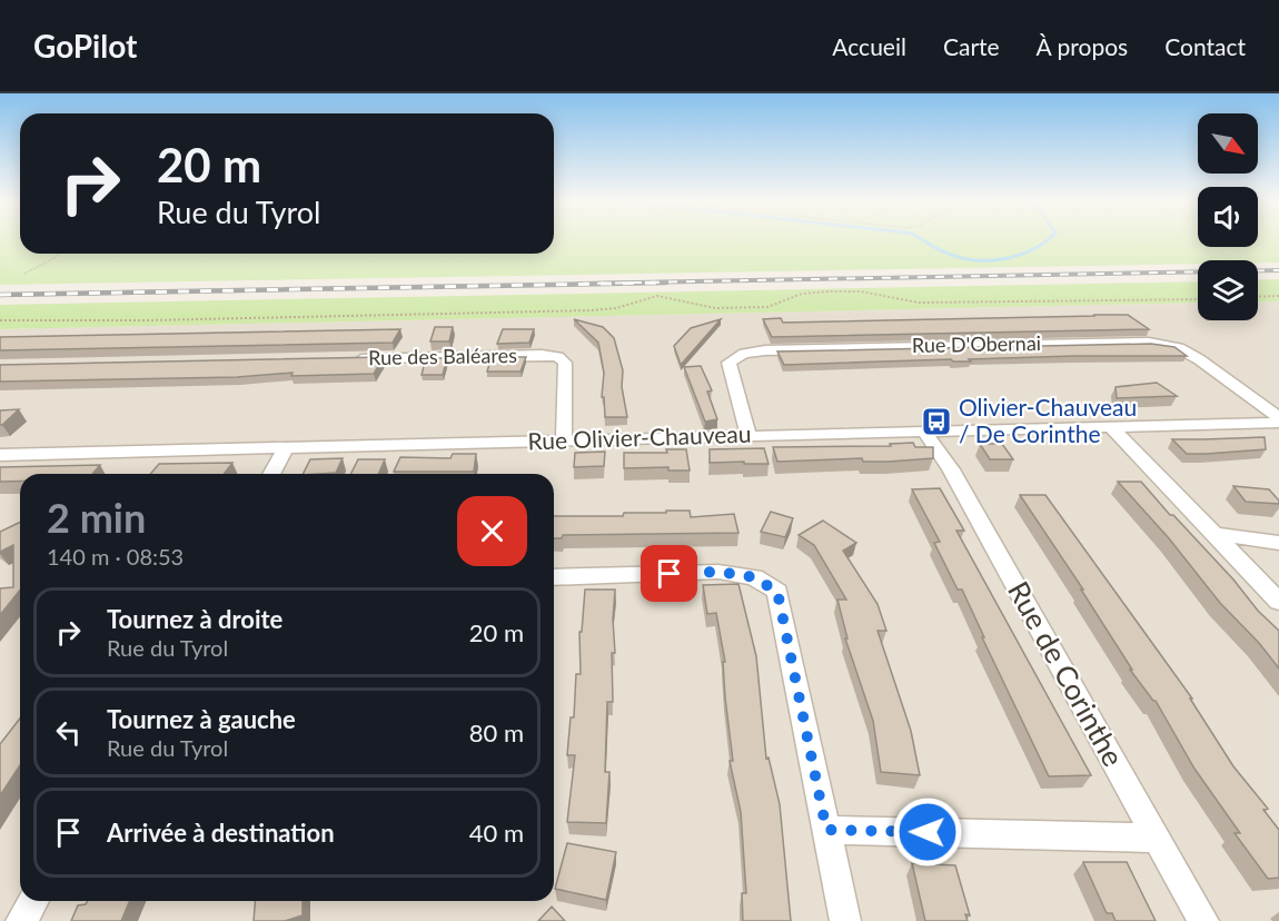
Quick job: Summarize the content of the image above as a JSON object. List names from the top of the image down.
{
  "streets": {
    "street": [
      "Rue D'Obernai",
      "Rue des Baléares",
      "Rue Olivier-Chauveau",
      "Rue de Corinthe"
    ]
  },
  "crossings": [
    ["Rue D'Obernai", "Rue Olivier-Chauveau"],
    ["Rue des Baléares", "Rue Olivier-Chauveau"],
    ["Rue Olivier-Chauveau", "Rue de Corinthe"]
  ],
  "places": {
    "bus stop": ["Olivier-Chauveau / De Corinthe"]
  },
  "north": "bottom right",
  "page": {
    "header": "GoPilot",
    "nav": [
      "Accueil",
      "Carte",
      "À propos",
      "Contact"
    ],
    "turn": ["20 m", "Rue du Tyrol"],
    "heading": ["2 min", "140 m · 08:53"],
    "list": [
      {
        "name": "Tournez à droite",
        "note": "Rue du Tyrol",
        "value": "20 m"
      },
      {
        "name": "Tournez à gauche",
        "note": "Rue du Tyrol",
        "value": "80 m"
      },
      {
        "name": "Arrivée à destination",
        "value": "40 m"
      }
    ]
  }
}
